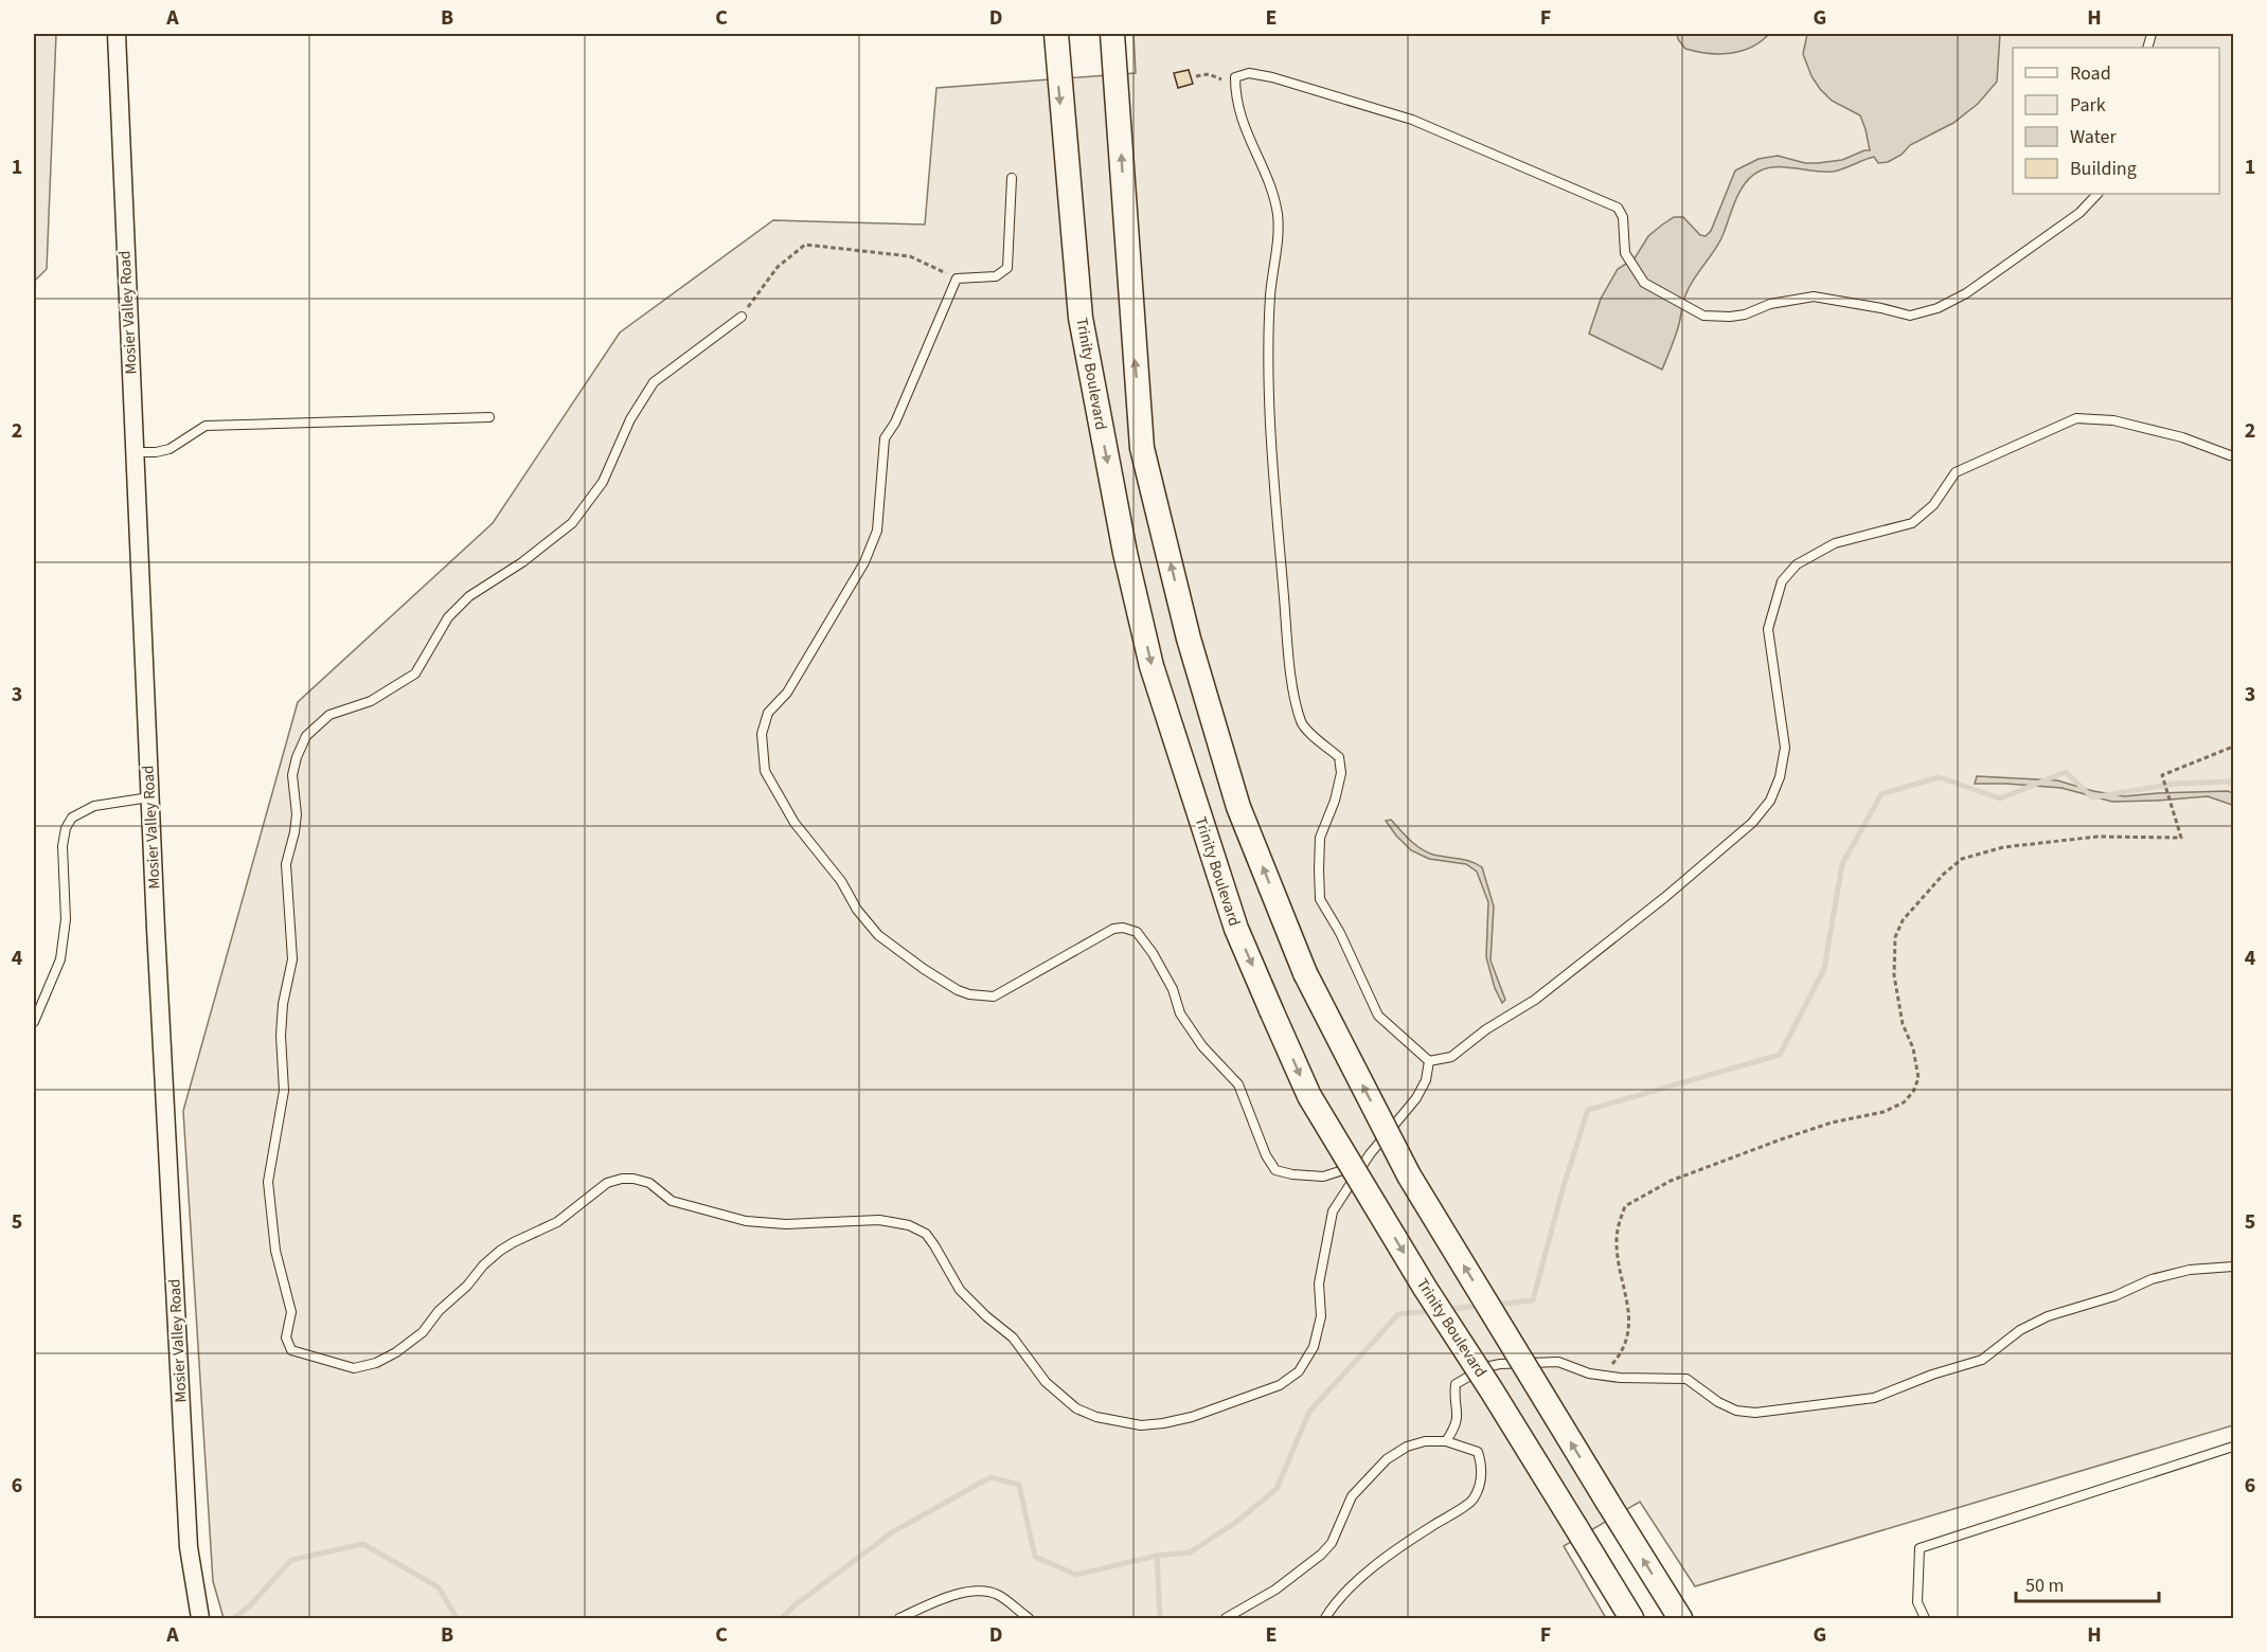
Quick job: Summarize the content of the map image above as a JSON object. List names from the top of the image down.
{
  "streets": {
    "main road": ["Trinity Boulevard"],
    "street": ["Mosier Valley Road"]
  },
  "legend": [
    "Road",
    "Park",
    "Water",
    "Building"
  ],
  "scale_bar": "50 m",
  "grid": {
    "columns": [
      "A",
      "B",
      "C",
      "D",
      "E",
      "F",
      "G",
      "H"
    ],
    "rows": [
      "1",
      "2",
      "3",
      "4",
      "5",
      "6"
    ]
  }
}
